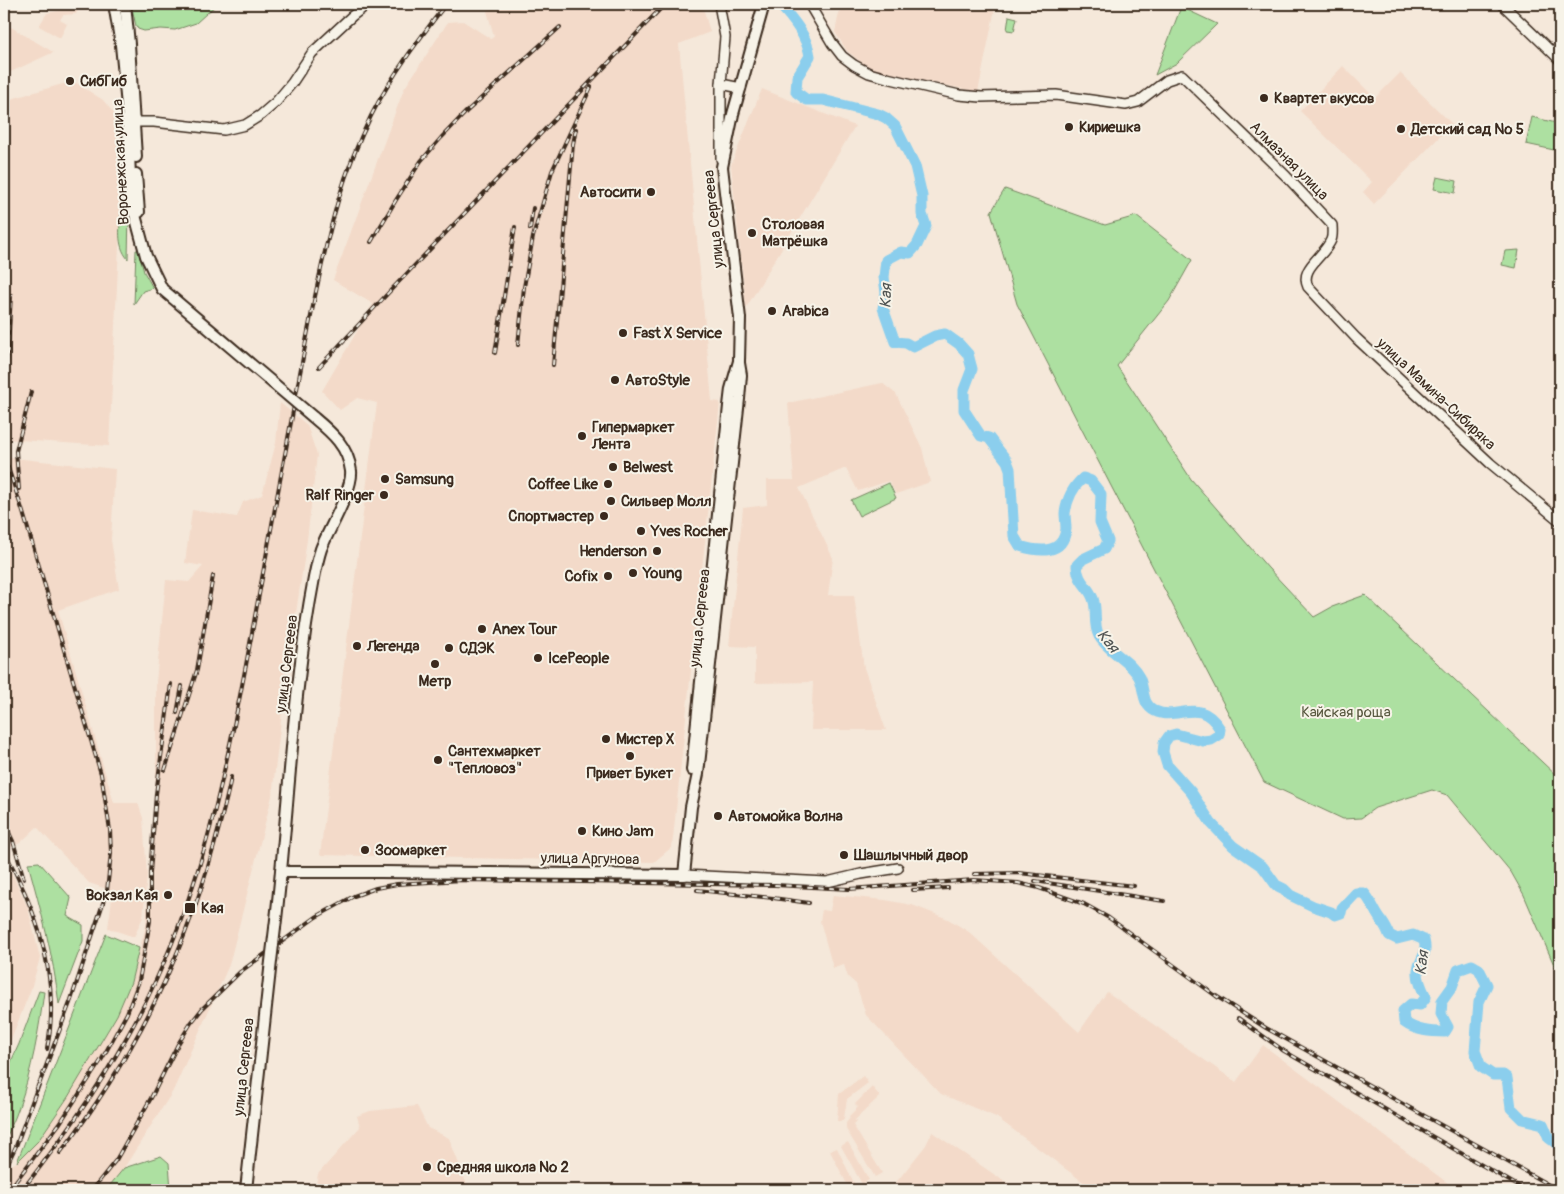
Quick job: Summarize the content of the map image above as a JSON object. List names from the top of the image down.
{
  "streets": {
    "main road": ["Воронежская улица", "улица Сергеева", "улица Аргунова"],
    "street": ["Алмазная улица", "улица Мамина-Сибиряка"]
  },
  "crossings": [
    ["Алмазная улица", "улица Мамина-Сибиряка"],
    ["Воронежская улица", "улица Сергеева"],
    ["улица Сергеева", "улица Аргунова"]
  ],
  "water": ["Кая"],
  "parks": ["Кайская роща"],
  "places": {
    "other": [
      "СибГиб",
      "Квартет вкусов",
      "Кириешка",
      "Детский сад № 5",
      "Автосити",
      "Столовая Матрёшка",
      "Arabica",
      "Fast X Service",
      "АвтоStyle",
      "Гипермаркет Лента",
      "Belwest",
      "Samsung",
      "Coffee Like",
      "Ralf Ringer",
      "Сильвер Молл",
      "Спортмастер",
      "Yves Rocher",
      "Henderson",
      "Young",
      "Cofix",
      "Anex Tour",
      "Легенда",
      "СДЭК",
      "IcePeople",
      "Метр",
      "Мистер Х",
      "Привет Букет",
      "Сантехмаркет \"Тепловоз\"",
      "Автомойка Волна",
      "Кино Jam",
      "Зоомаркет",
      "Шашлычный двор",
      "Вокзал Кая",
      "Средняя школа № 2"
    ],
    "transit": ["Кая"]
  }
}
